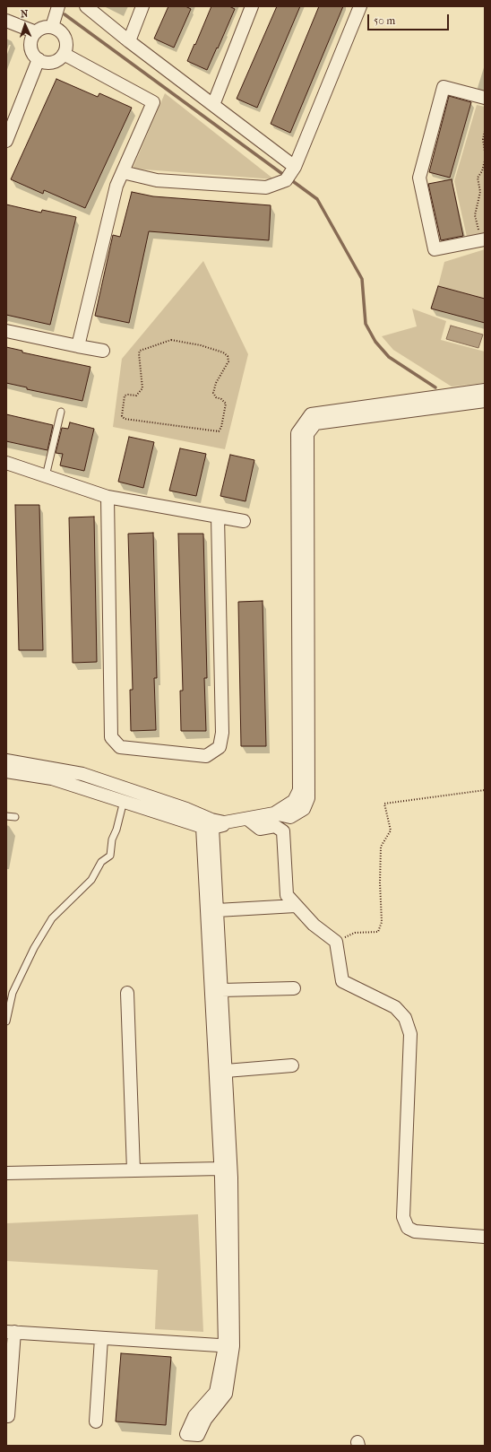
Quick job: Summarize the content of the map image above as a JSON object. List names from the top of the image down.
{
  "scale_bar": "50 m",
  "north": "top"
}
